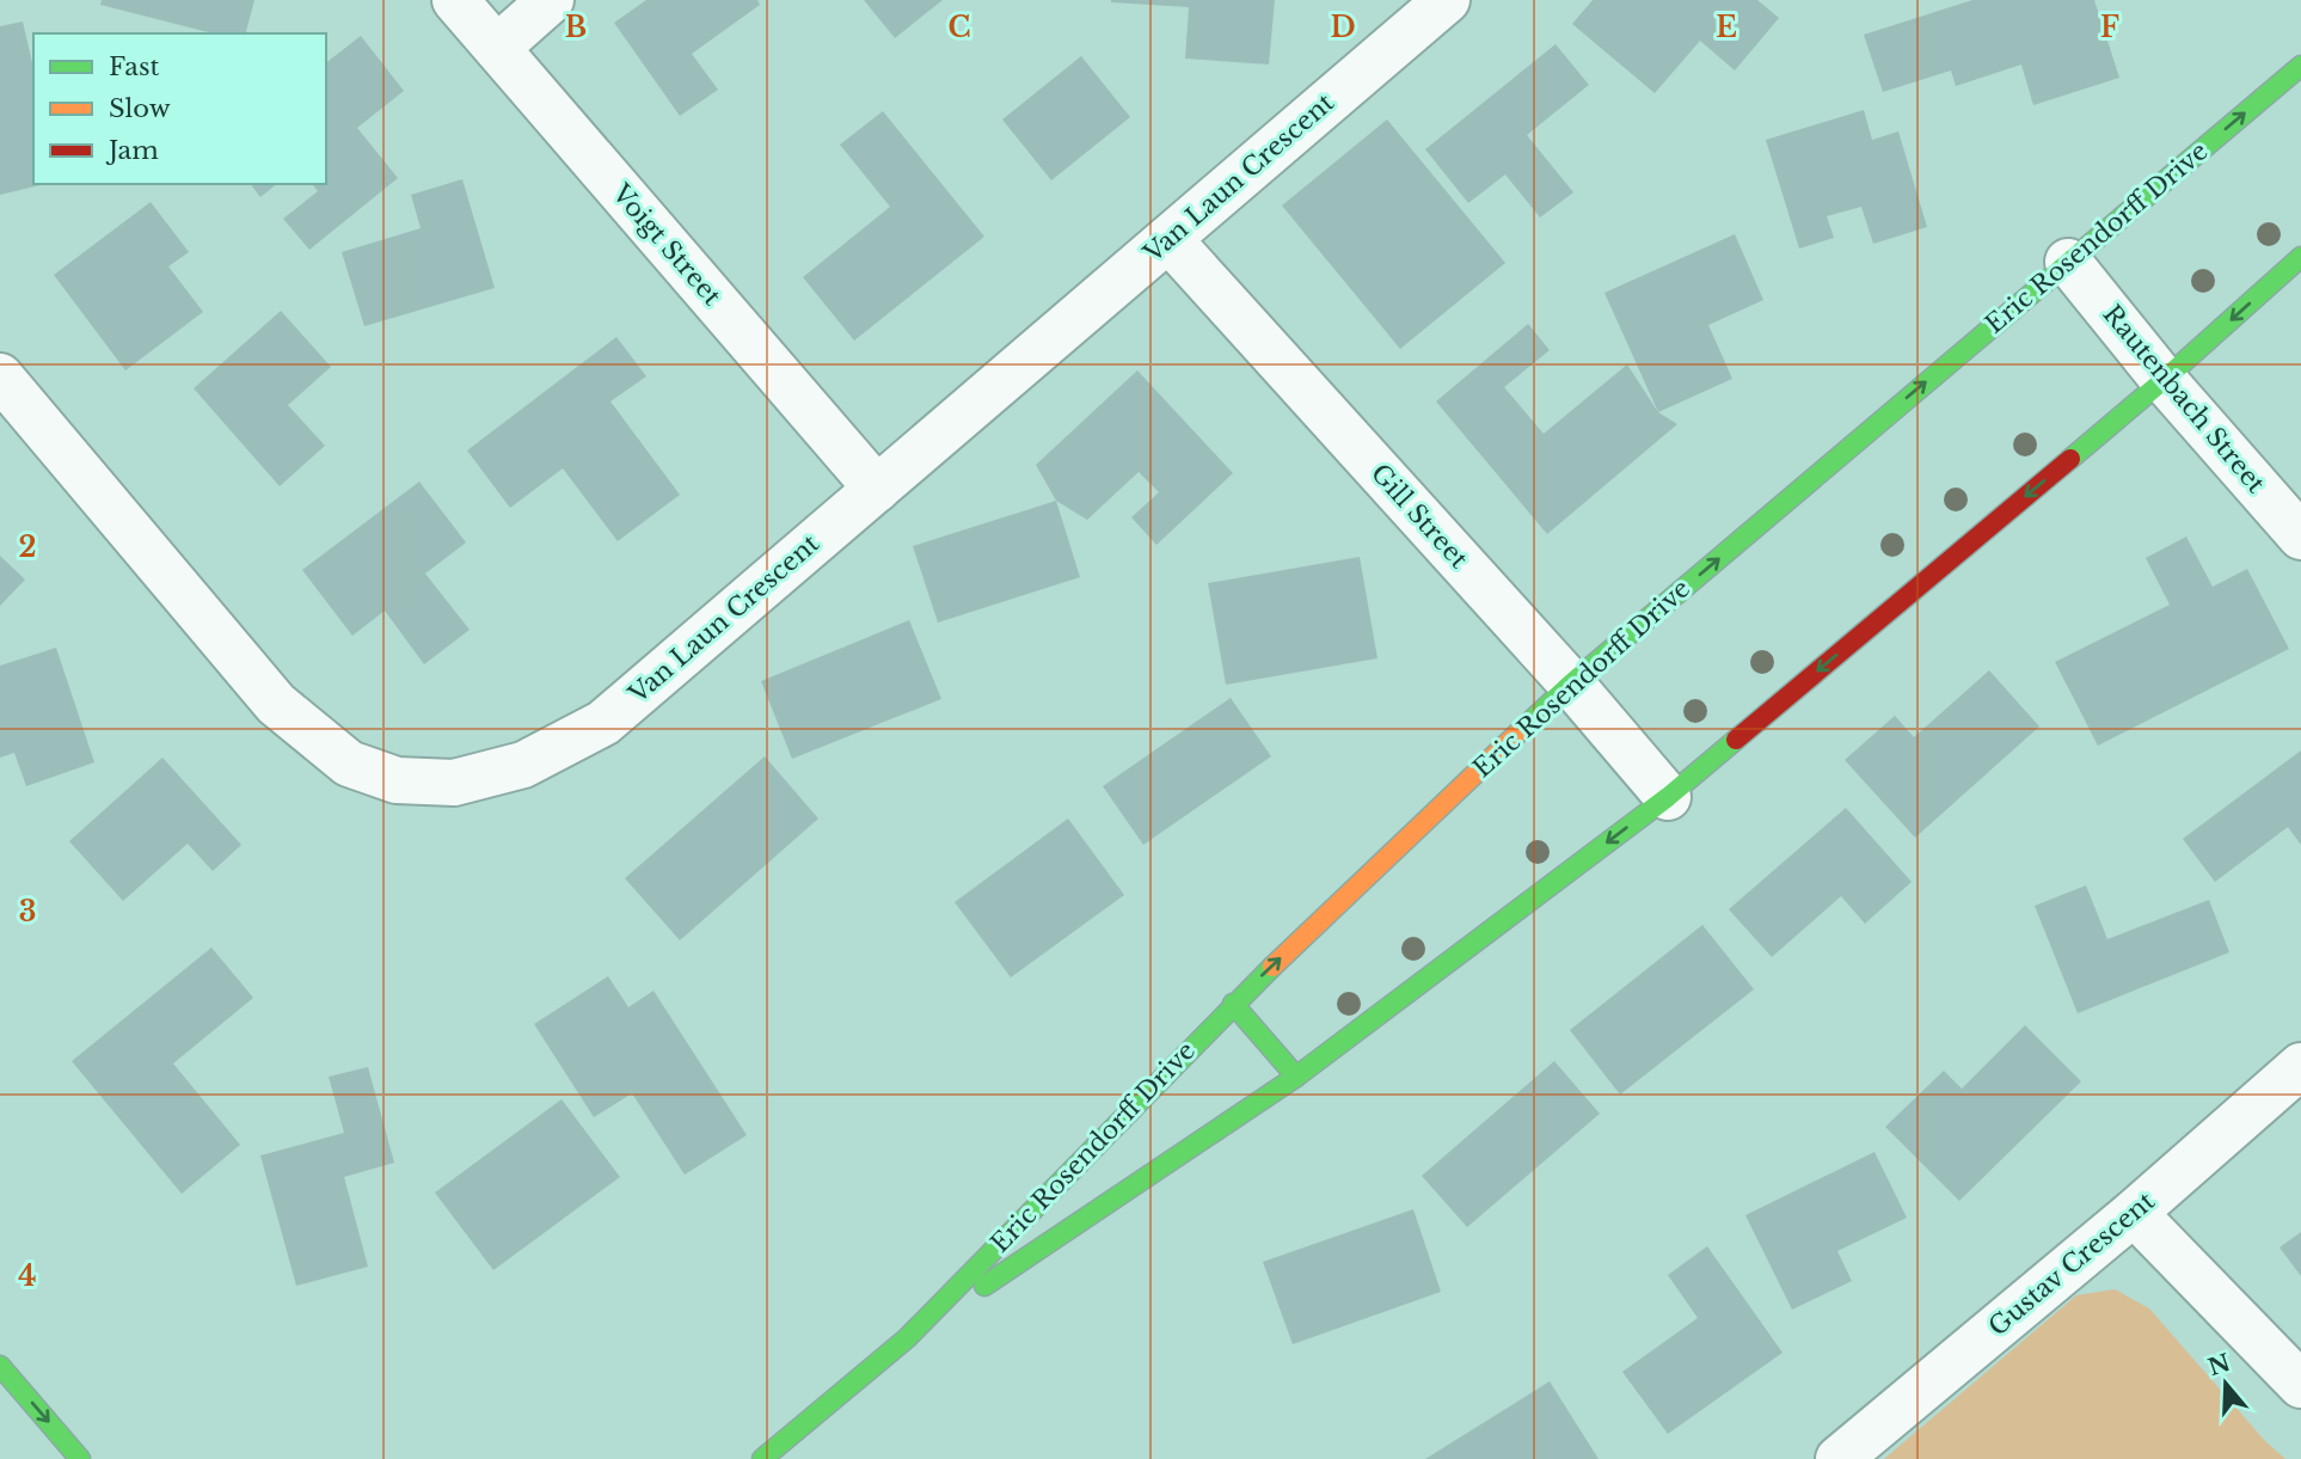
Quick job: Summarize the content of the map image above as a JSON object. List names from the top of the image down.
{
  "streets": {
    "main road": ["Eric Rosendorff Drive"],
    "street": [
      "Van Laun Crescent",
      "Voigt Street",
      "Rautenbach Street",
      "Gill Street",
      "Gustav Crescent"
    ]
  },
  "crossings": [
    ["Van Laun Crescent", "Voigt Street"],
    ["Van Laun Crescent", "Gill Street"],
    ["Eric Rosendorff Drive", "Rautenbach Street"],
    ["Eric Rosendorff Drive", "Gill Street"]
  ],
  "legend": ["Fast", "Slow", "Jam"],
  "north": "top",
  "grid": {
    "columns": [
      "B",
      "C",
      "D",
      "E",
      "F"
    ],
    "rows": ["2", "3", "4"]
  }
}
